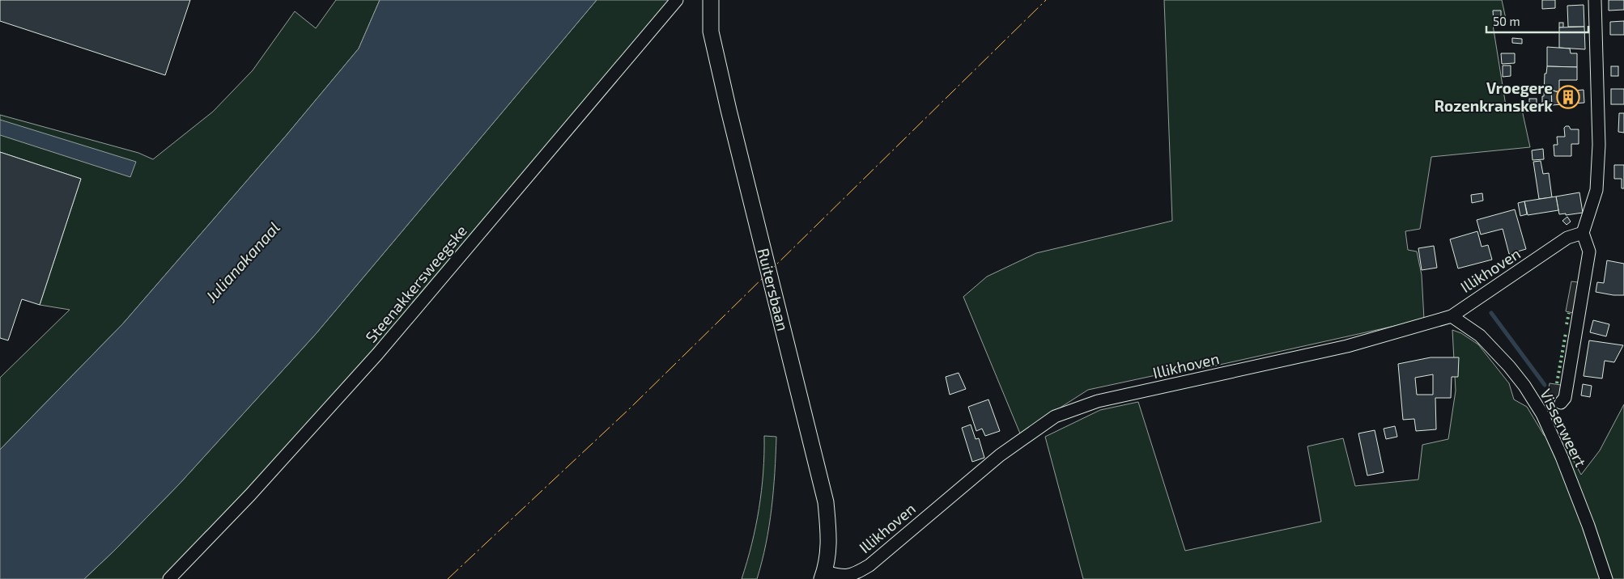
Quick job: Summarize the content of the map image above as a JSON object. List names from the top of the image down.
{
  "streets": {
    "street": [
      "Illikhoven",
      "Steenakkersweegske",
      "Ruitersbaan",
      "Visserweert"
    ]
  },
  "crossings": [
    ["Illikhoven", "Ruitersbaan"],
    ["Illikhoven", "Visserweert"]
  ],
  "water": ["Julianakanaal"],
  "places": {
    "building": ["Vroegere Rozenkranskerk"]
  },
  "scale_bar": "50 m"
}
